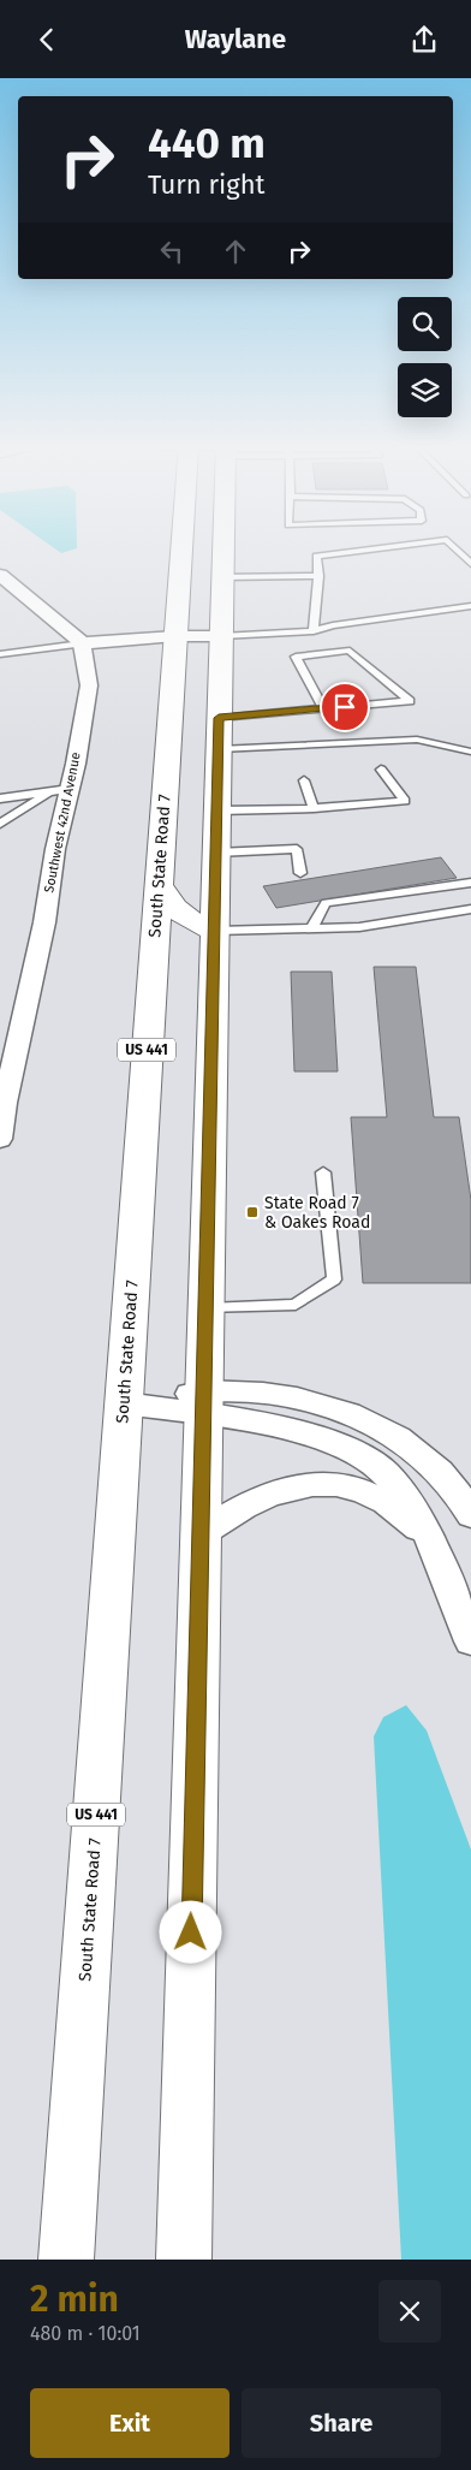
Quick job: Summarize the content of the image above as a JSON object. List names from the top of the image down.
{
  "streets": {
    "main road": ["South State Road 7", "US 441"],
    "street": ["Southwest 42nd Avenue"]
  },
  "places": {
    "transit": ["State Road 7 & Oakes Road"]
  },
  "page": {
    "header": "Waylane",
    "turn": ["440 m", "Turn right"],
    "heading": ["2 min", "480 m · 10:01"],
    "buttons": ["Exit", "Share"]
  }
}
